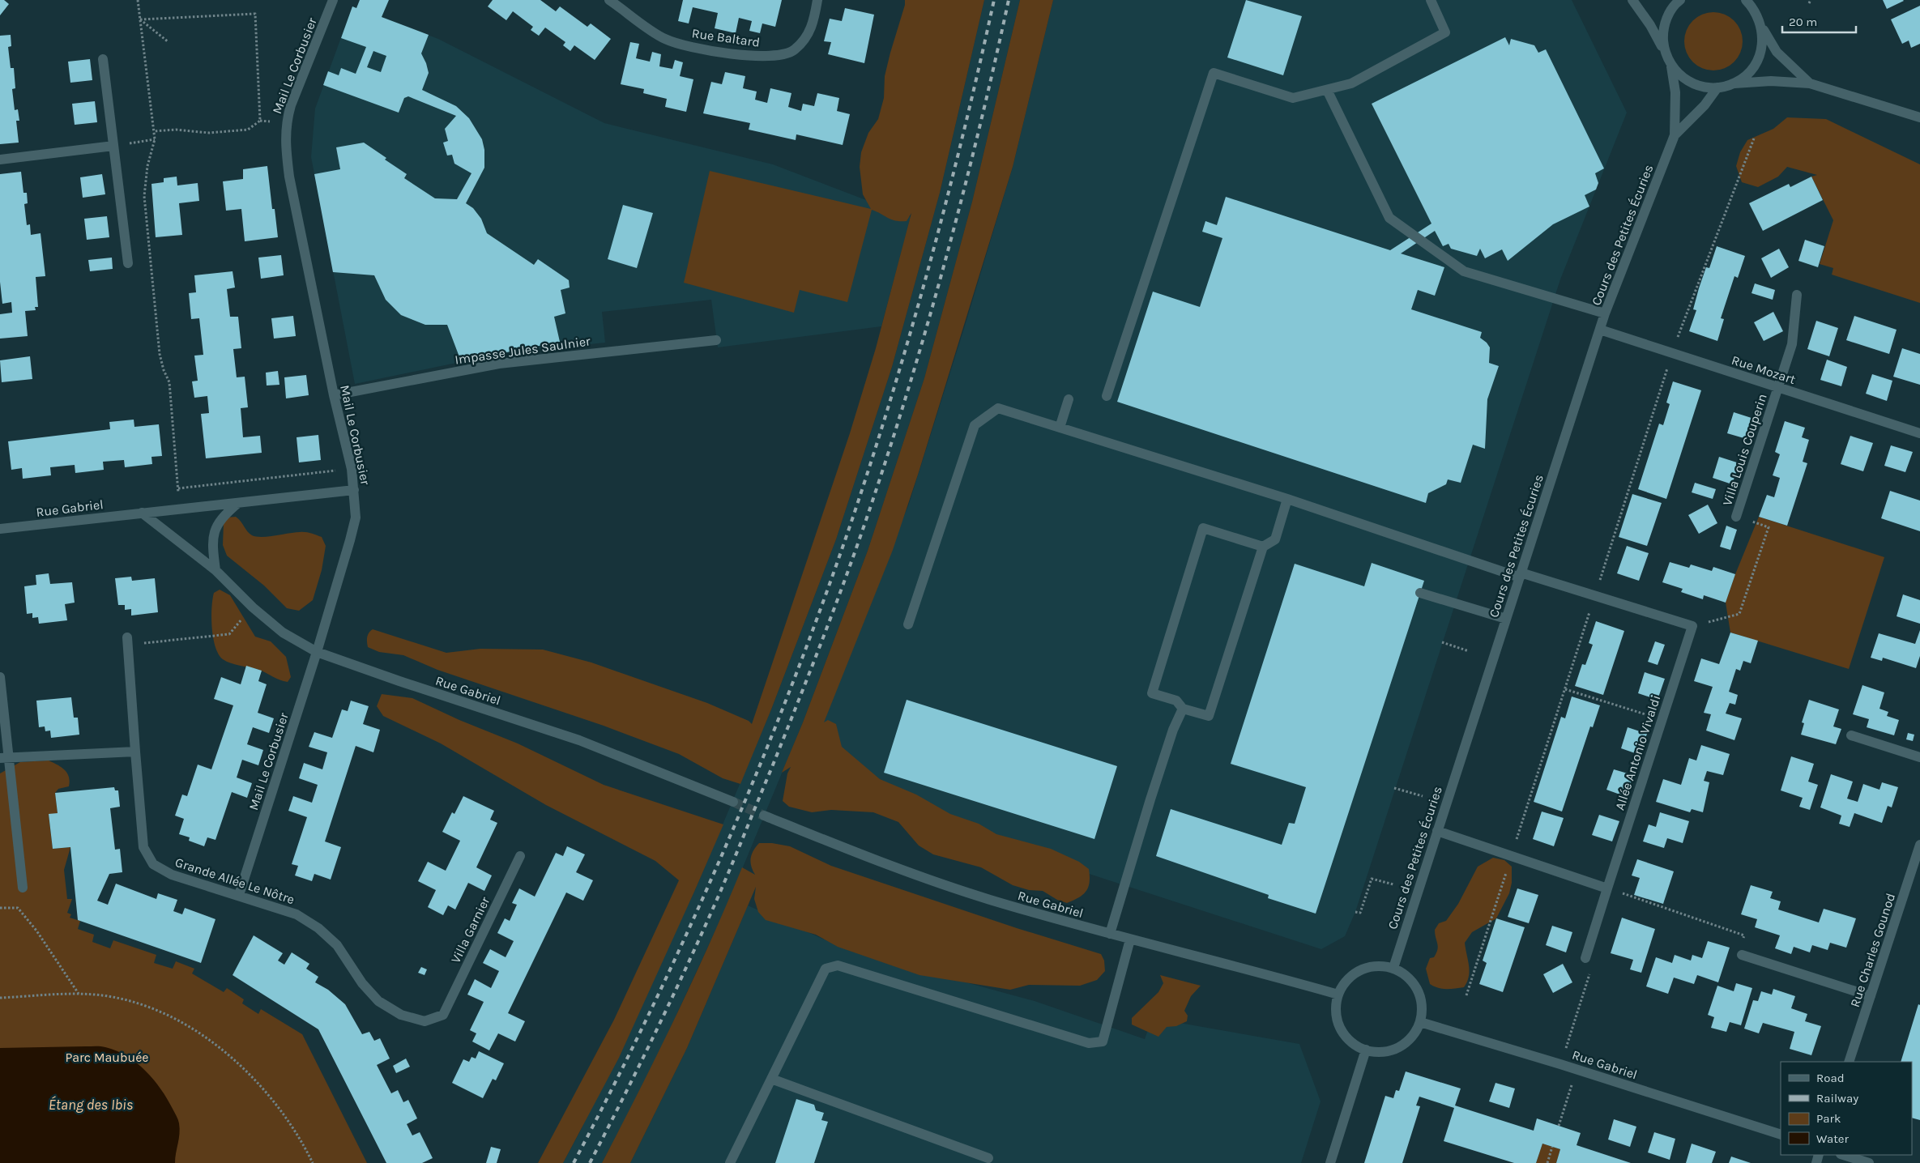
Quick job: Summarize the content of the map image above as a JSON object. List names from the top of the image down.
{
  "streets": {
    "street": [
      "Rue Baltard",
      "Mail Le Corbusier",
      "Cours des Petites Écuries",
      "Impasse Jules Saulnier",
      "Rue Mozart",
      "Villa Louis Couperin",
      "Rue Gabriel",
      "Allée Antonio Vivaldi",
      "Grande Allée Le Nôtre",
      "Villa Garnier",
      "Rue Charles Gounod"
    ]
  },
  "crossings": [
    ["Mail Le Corbusier", "Impasse Jules Saulnier"],
    ["Mail Le Corbusier", "Rue Gabriel"],
    ["Mail Le Corbusier", "Grande Allée Le Nôtre"],
    ["Cours des Petites Écuries", "Rue Mozart"],
    ["Cours des Petites Écuries", "Rue Gabriel"],
    ["Rue Mozart", "Villa Louis Couperin"],
    ["Grande Allée Le Nôtre", "Villa Garnier"]
  ],
  "water": ["Étang des Ibis"],
  "parks": ["Parc Maubuée"],
  "legend": [
    "Road",
    "Railway",
    "Park",
    "Water"
  ],
  "scale_bar": "20 m"
}
